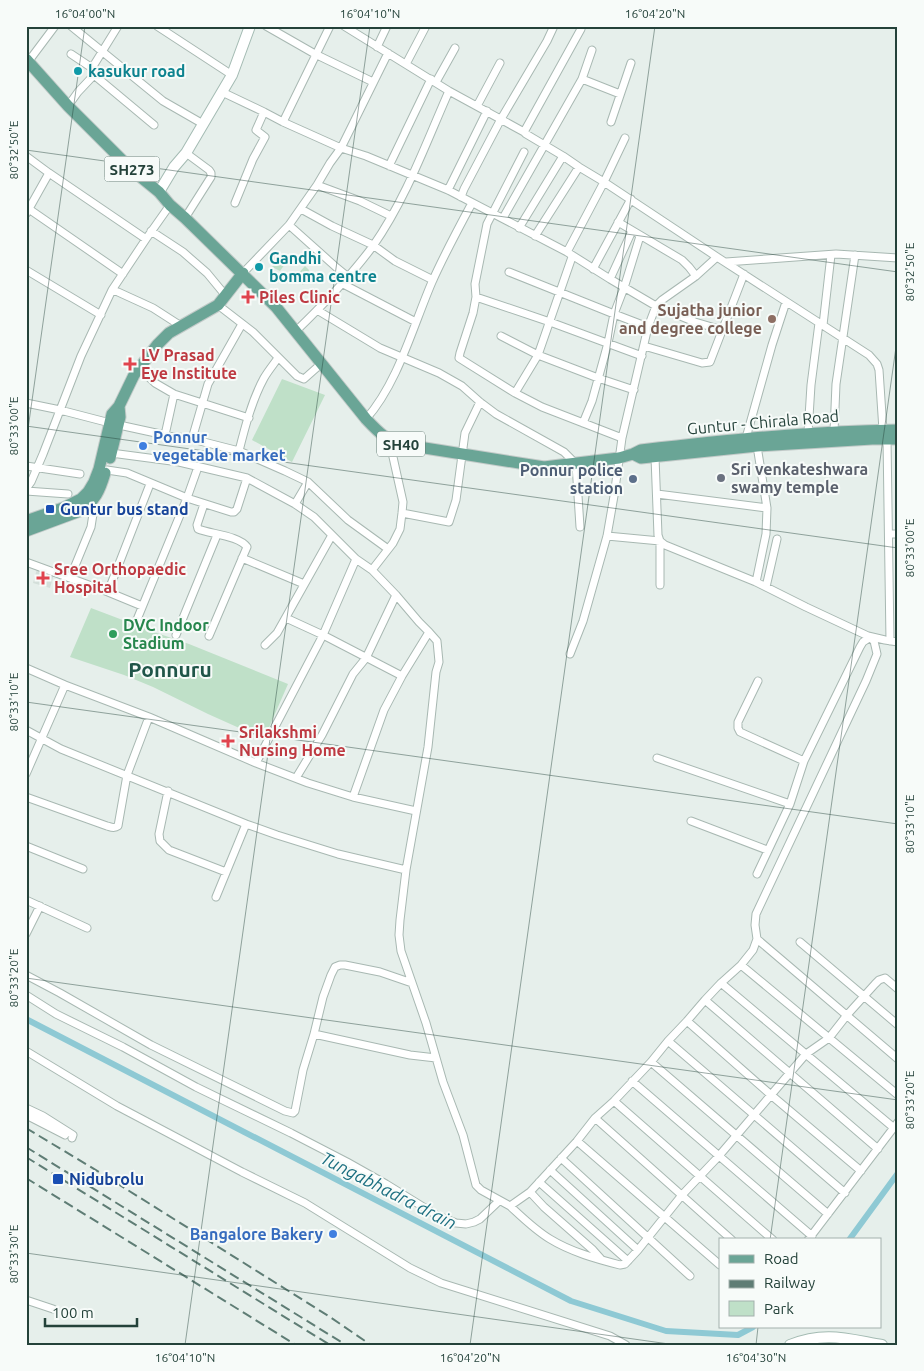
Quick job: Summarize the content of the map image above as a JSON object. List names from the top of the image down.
{
  "streets": {
    "main road": ["SH273", "Guntur - Chirala Road", "SH40"]
  },
  "districts": ["Ponnuru"],
  "water": ["Tungabhadra drain"],
  "places": {
    "other": [
      "kasukur road",
      "Gandhi bomma centre",
      "Sujatha junior and degree college",
      "Ponnur vegetable market",
      "Sri venkateshwara swamy temple",
      "Ponnur police station",
      "DVC Indoor Stadium",
      "Bangalore Bakery"
    ],
    "health": [
      "Piles Clinic",
      "LV Prasad Eye Institute",
      "Sree Orthopaedic Hospital",
      "Srilakshmi Nursing Home"
    ],
    "transit": ["Guntur bus stand", "Nidubrolu"]
  },
  "legend": ["Road", "Railway", "Park"],
  "scale_bar": "100 m",
  "coordinates": [
    "16°04'00\"N",
    "16°04'10\"N",
    "16°04'20\"N",
    "80°32'50\"E",
    "80°33'00\"E",
    "80°33'10\"E",
    "80°33'20\"E",
    "80°33'30\"E",
    "16°04'30\"N"
  ]
}
